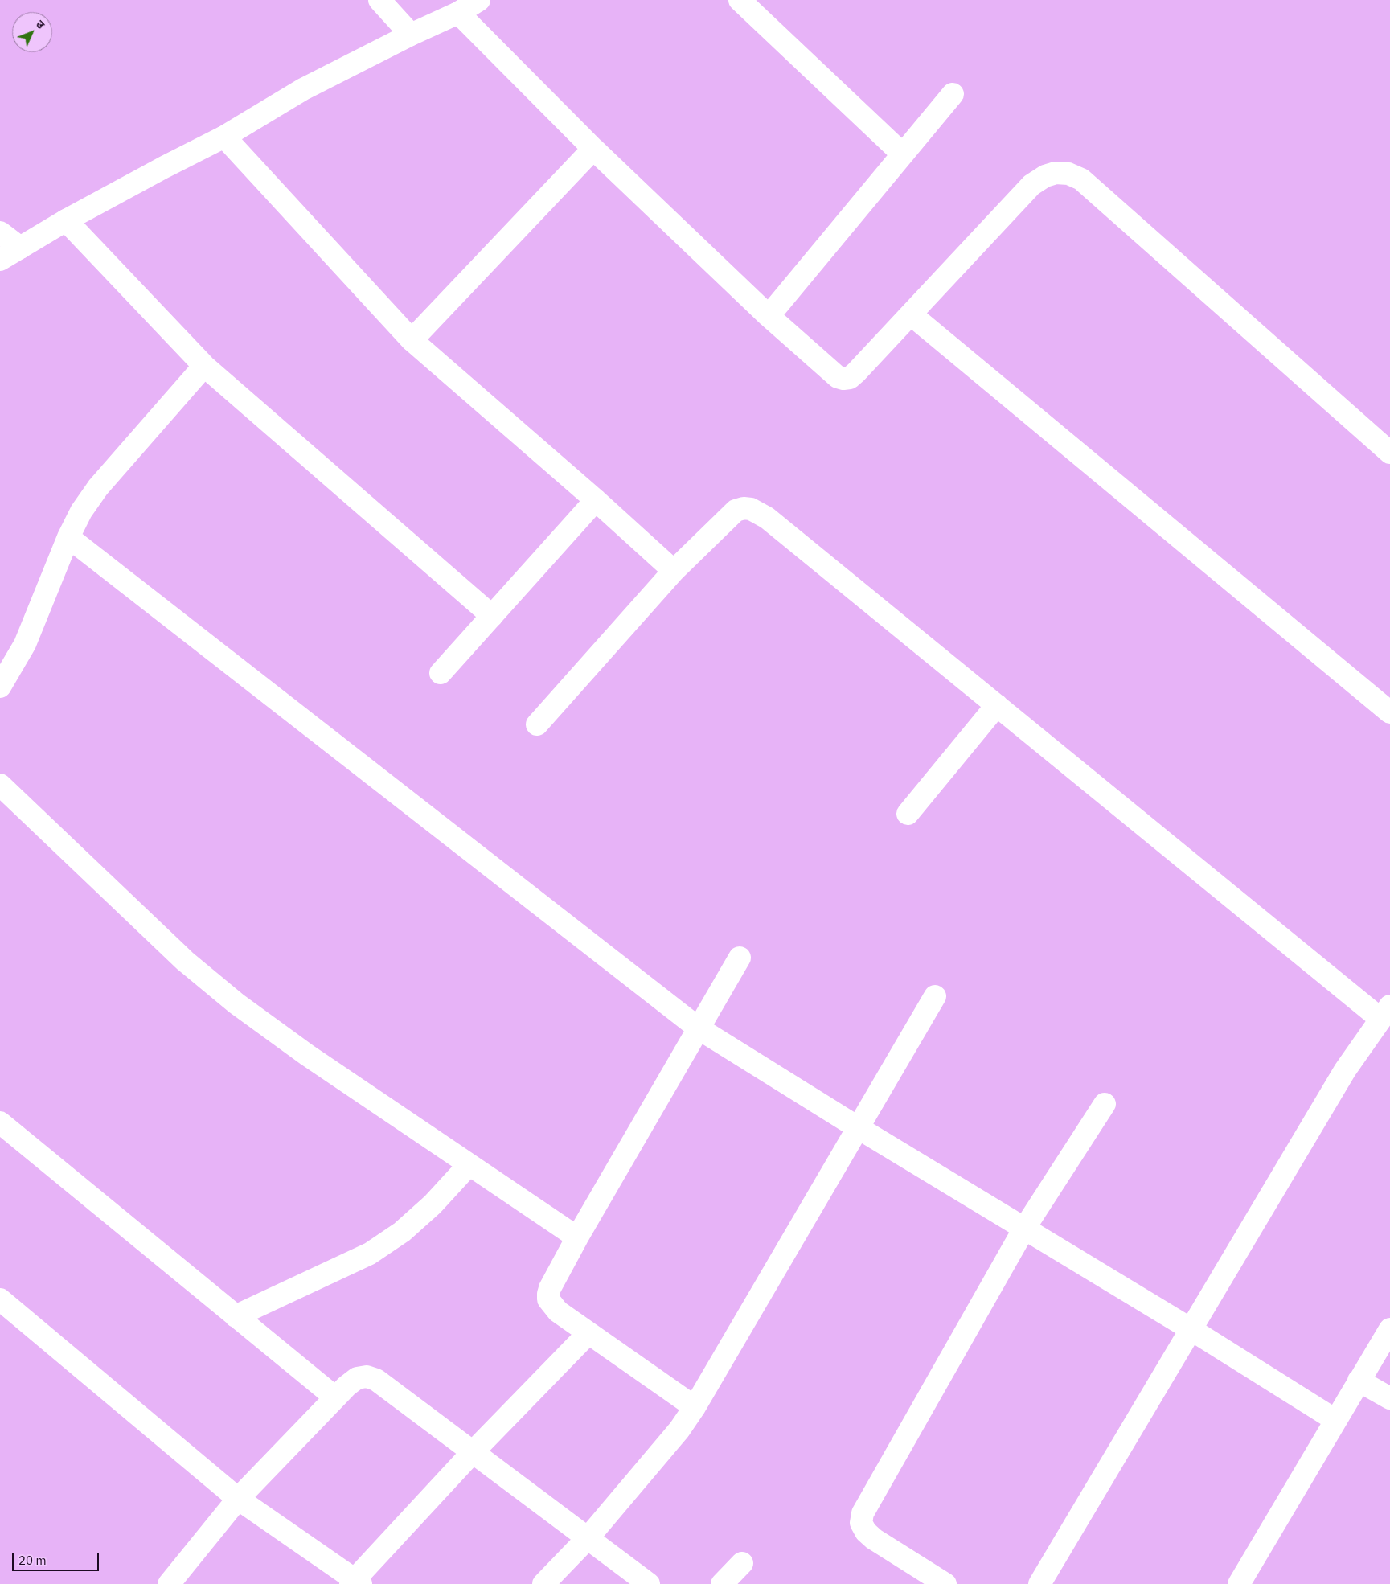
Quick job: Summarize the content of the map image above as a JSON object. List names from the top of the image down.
{
  "scale_bar": "20 m",
  "north": "top right"
}
